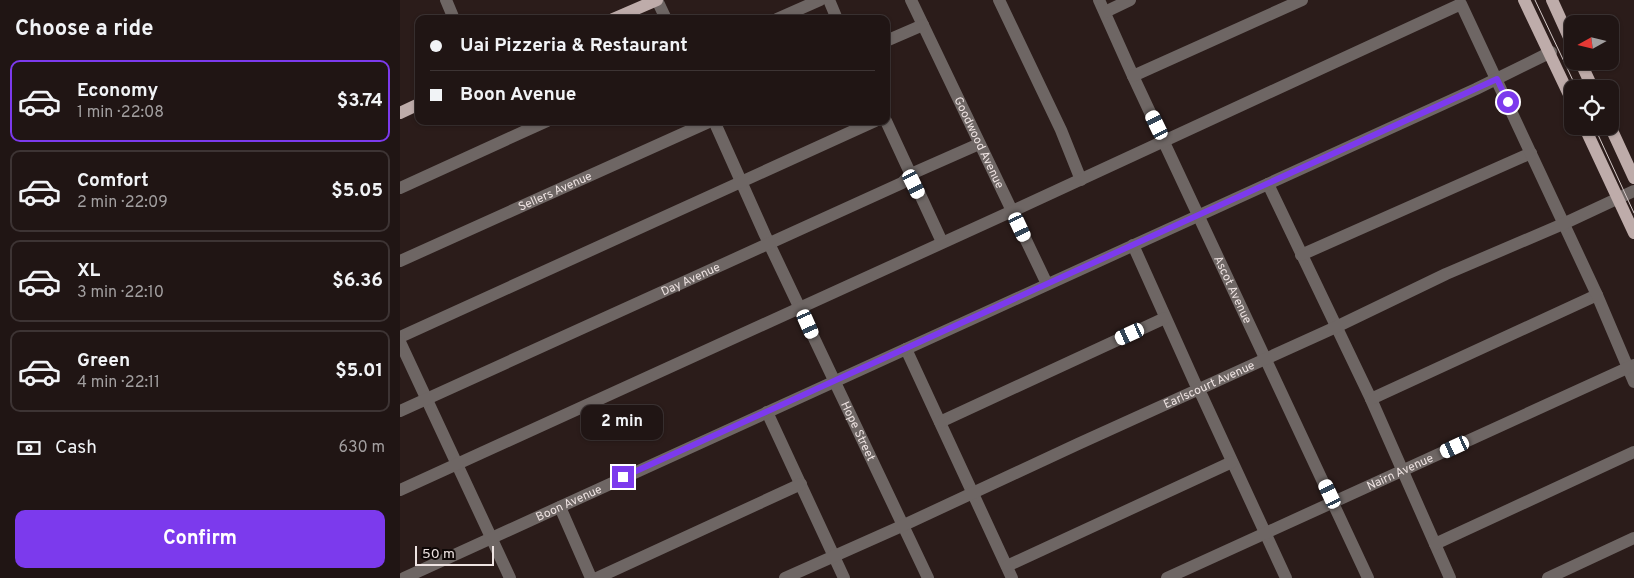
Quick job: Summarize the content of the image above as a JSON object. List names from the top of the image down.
{
  "streets": {
    "street": [
      "Goodwood Avenue",
      "Sellers Avenue",
      "Day Avenue",
      "Ascot Avenue",
      "Earlscourt Avenue",
      "Hope Street",
      "Nairn Avenue",
      "Boon Avenue"
    ]
  },
  "crossings": [
    ["Goodwood Avenue", "Day Avenue"],
    ["Goodwood Avenue", "Boon Avenue"],
    ["Day Avenue", "Hope Street"],
    ["Ascot Avenue", "Earlscourt Avenue"],
    ["Ascot Avenue", "Nairn Avenue"],
    ["Ascot Avenue", "Boon Avenue"],
    ["Earlscourt Avenue", "Hope Street"],
    ["Hope Street", "Boon Avenue"]
  ],
  "scale_bar": "50 m",
  "north": "left",
  "page": {
    "heading": "Choose a ride",
    "banner": ["Uai Pizzeria & Restaurant", "Boon Avenue"],
    "list": [
      {
        "name": "Economy",
        "note": "1 min · 22:08",
        "value": "$3.74"
      },
      {
        "name": "Comfort",
        "note": "2 min · 22:09",
        "value": "$5.05"
      },
      {
        "name": "XL",
        "note": "3 min · 22:10",
        "value": "$6.36"
      },
      {
        "name": "Green",
        "note": "4 min · 22:11",
        "value": "$5.01"
      }
    ],
    "bubble": "2 min",
    "pay": ["Cash", "630 m"],
    "buttons": "Confirm",
    "scale": "50 m"
  }
}
